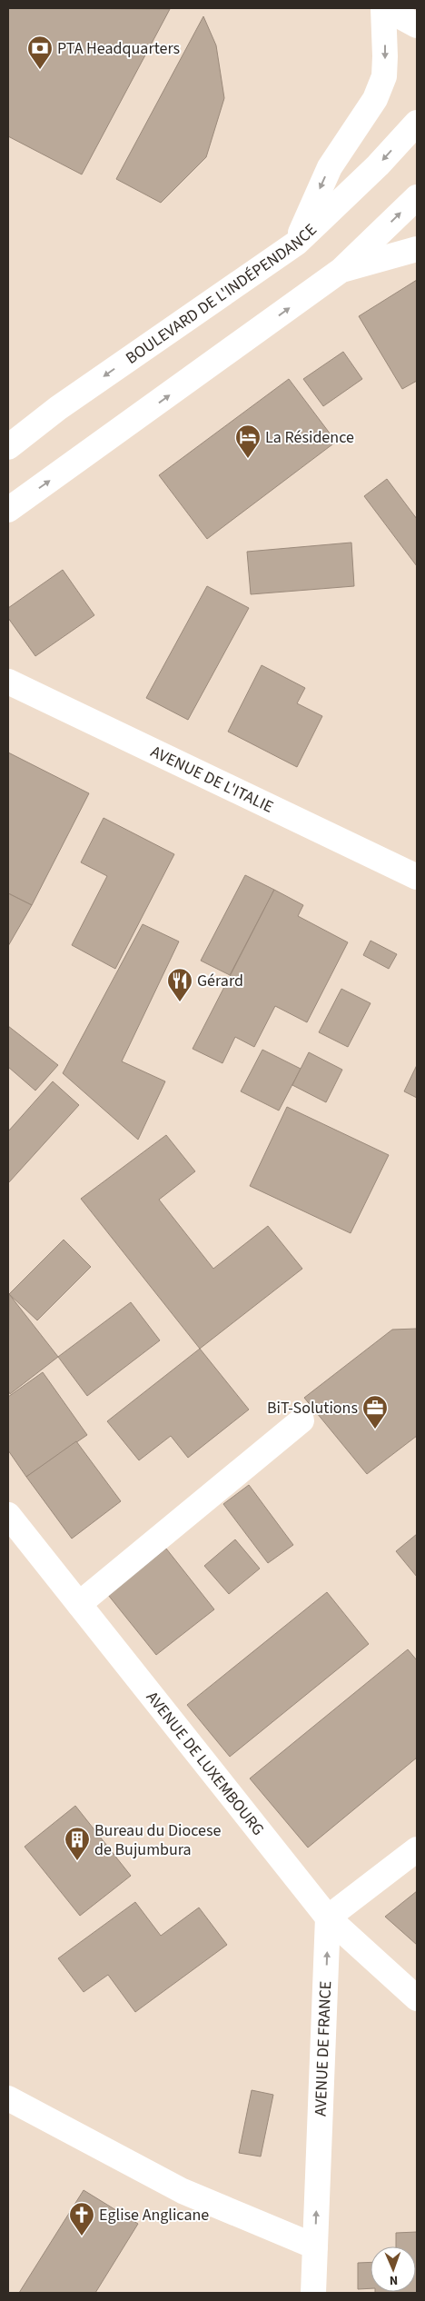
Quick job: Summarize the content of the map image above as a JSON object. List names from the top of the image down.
{
  "streets": {
    "street": [
      "BOULEVARD DE L'INDÉPENDANCE",
      "AVENUE DE L'ITALIE",
      "AVENUE DE LUXEMBOURG",
      "AVENUE DE FRANCE"
    ]
  },
  "crossings": [
    ["AVENUE DE LUXEMBOURG", "AVENUE DE FRANCE"]
  ],
  "one_way": ["AVENUE DE FRANCE"],
  "places": {
    "bank": ["PTA Headquarters"],
    "hotel": ["La Résidence"],
    "restaurant": ["Gérard"],
    "office": ["BiT-Solutions"],
    "building": ["Bureau du Diocese de Bujumbura"],
    "church": ["Eglise Anglicane"]
  },
  "north": "bottom"
}
